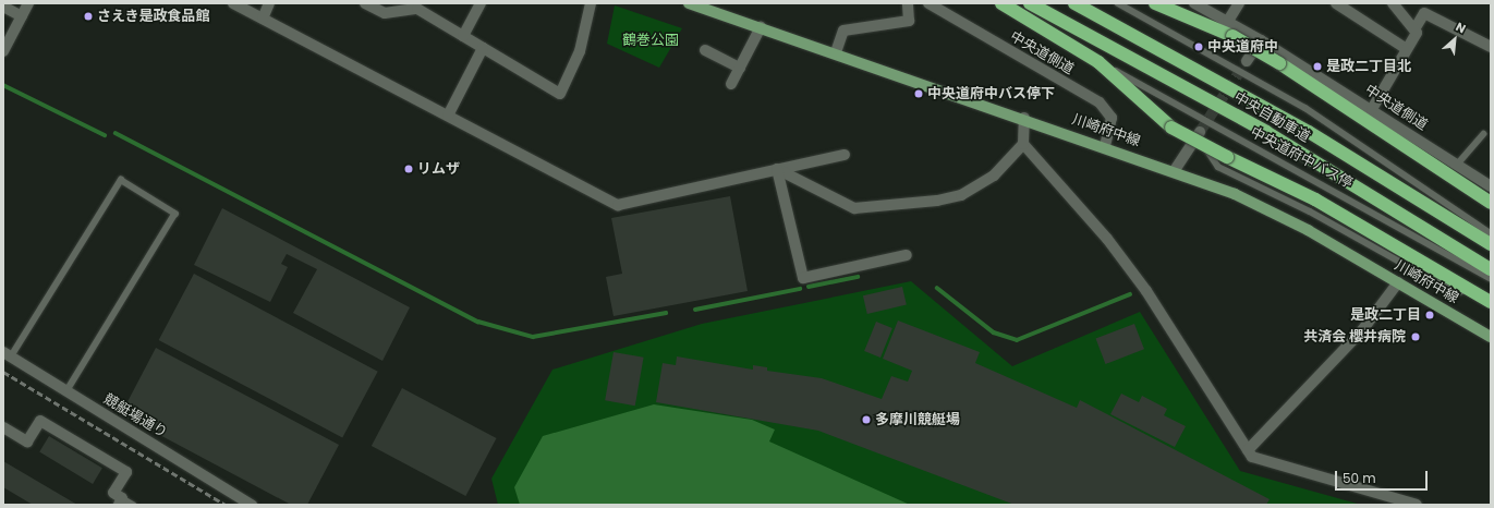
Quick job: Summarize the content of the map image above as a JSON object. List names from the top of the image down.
{
  "streets": {
    "highway": ["中央自動車道"],
    "main road": ["川崎府中線"],
    "street": ["中央道側道", "競艇場通り"],
    "lane": ["中央道府中バス停"]
  },
  "crossings": [
    ["中央道側道", "川崎府中線"]
  ],
  "parks": ["鶴巻公園"],
  "places": [
    "さえき是政食品館",
    "中央道府中",
    "是政二丁目北",
    "中央道府中バス停下",
    "リムザ",
    "是政二丁目",
    "共済会 櫻井病院",
    "多摩川競艇場"
  ],
  "scale_bar": "50 m",
  "north": "top right"
}
